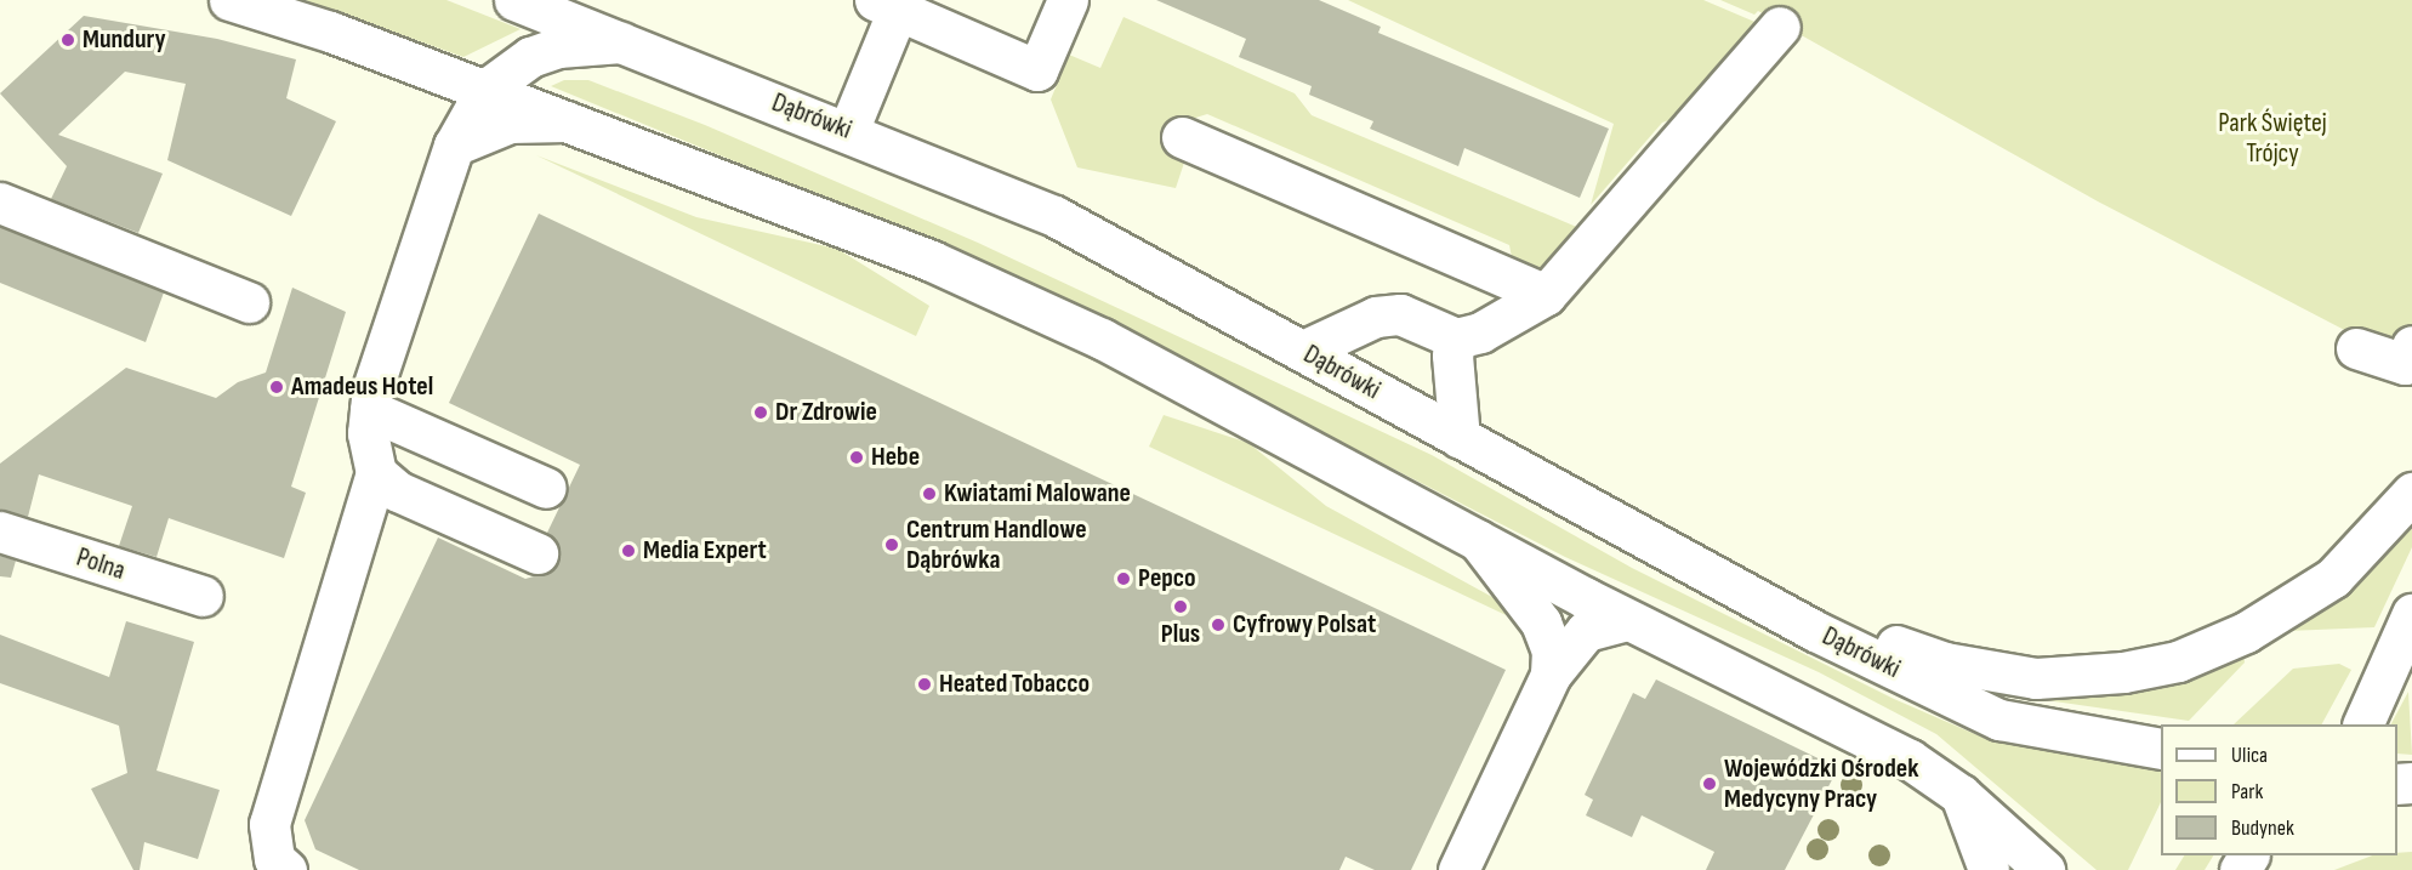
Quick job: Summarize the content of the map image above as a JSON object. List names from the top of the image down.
{
  "streets": {
    "main road": ["Dąbrówki", "Polna"]
  },
  "parks": ["Park Świętej Trójcy"],
  "places": [
    "Mundury",
    "Amadeus Hotel",
    "Dr Zdrowie",
    "Hebe",
    "Kwiatami Malowane",
    "Centrum Handlowe Dąbrówka",
    "Media Expert",
    "Pepco",
    "Plus",
    "Cyfrowy Polsat",
    "Heated Tobacco",
    "Wojewódzki Ośrodek Medycyny Pracy"
  ],
  "legend": ["Ulica", "Park", "Budynek"]
}
